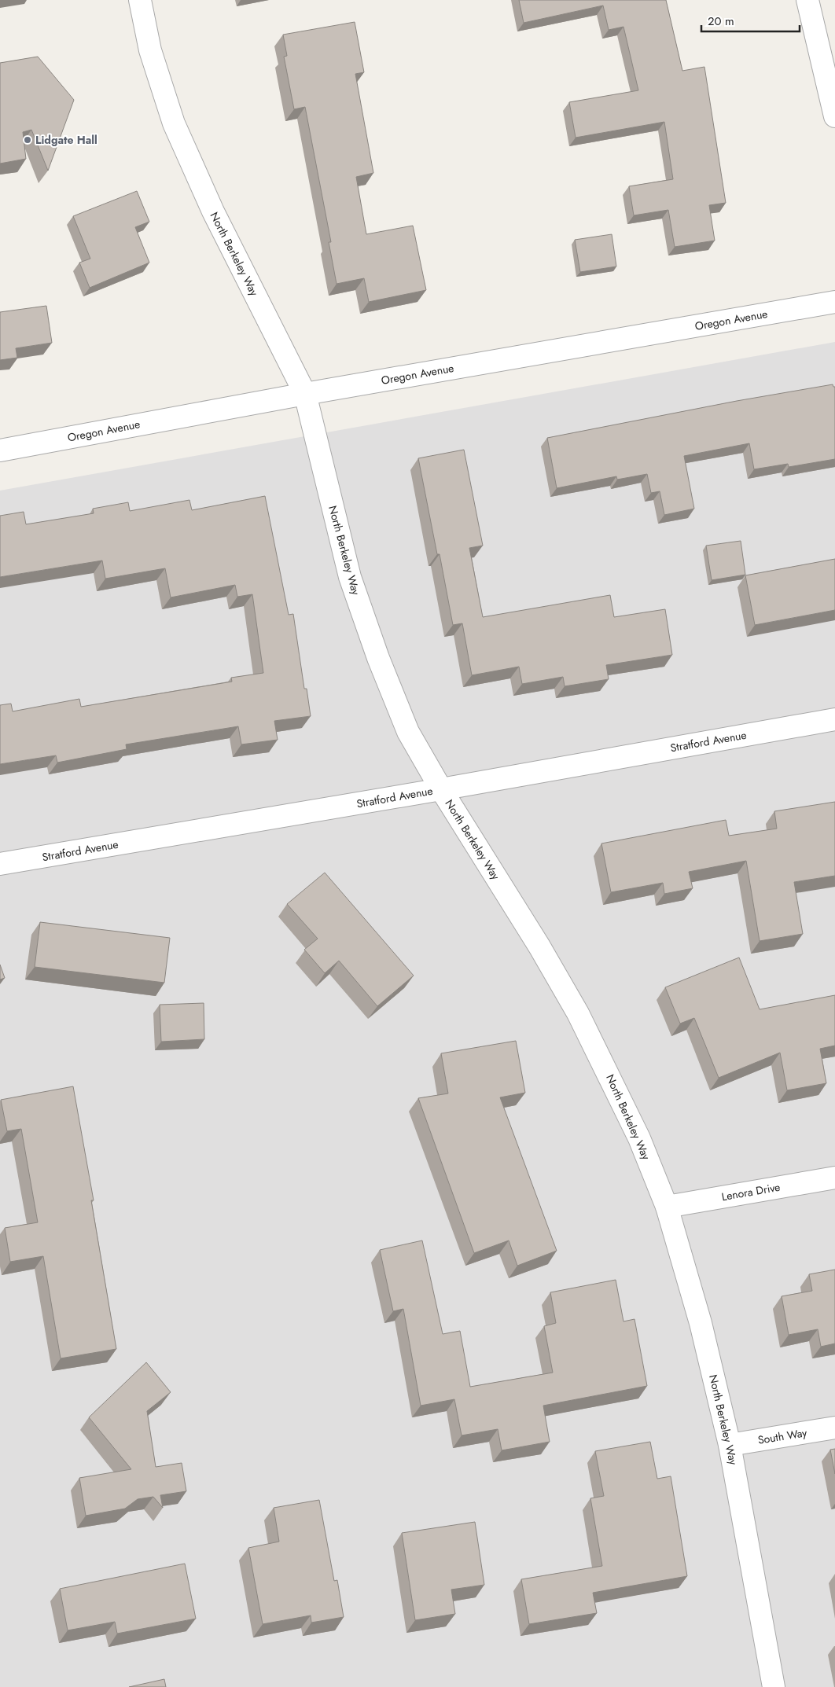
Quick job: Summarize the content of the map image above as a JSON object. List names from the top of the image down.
{
  "streets": {
    "street": [
      "North Berkeley Way",
      "Oregon Avenue",
      "Stratford Avenue",
      "Lenora Drive",
      "South Way"
    ]
  },
  "crossings": [
    ["North Berkeley Way", "Oregon Avenue"],
    ["North Berkeley Way", "Stratford Avenue"],
    ["North Berkeley Way", "Lenora Drive"],
    ["North Berkeley Way", "South Way"]
  ],
  "places": ["Lidgate Hall"],
  "scale_bar": "20 m"
}
